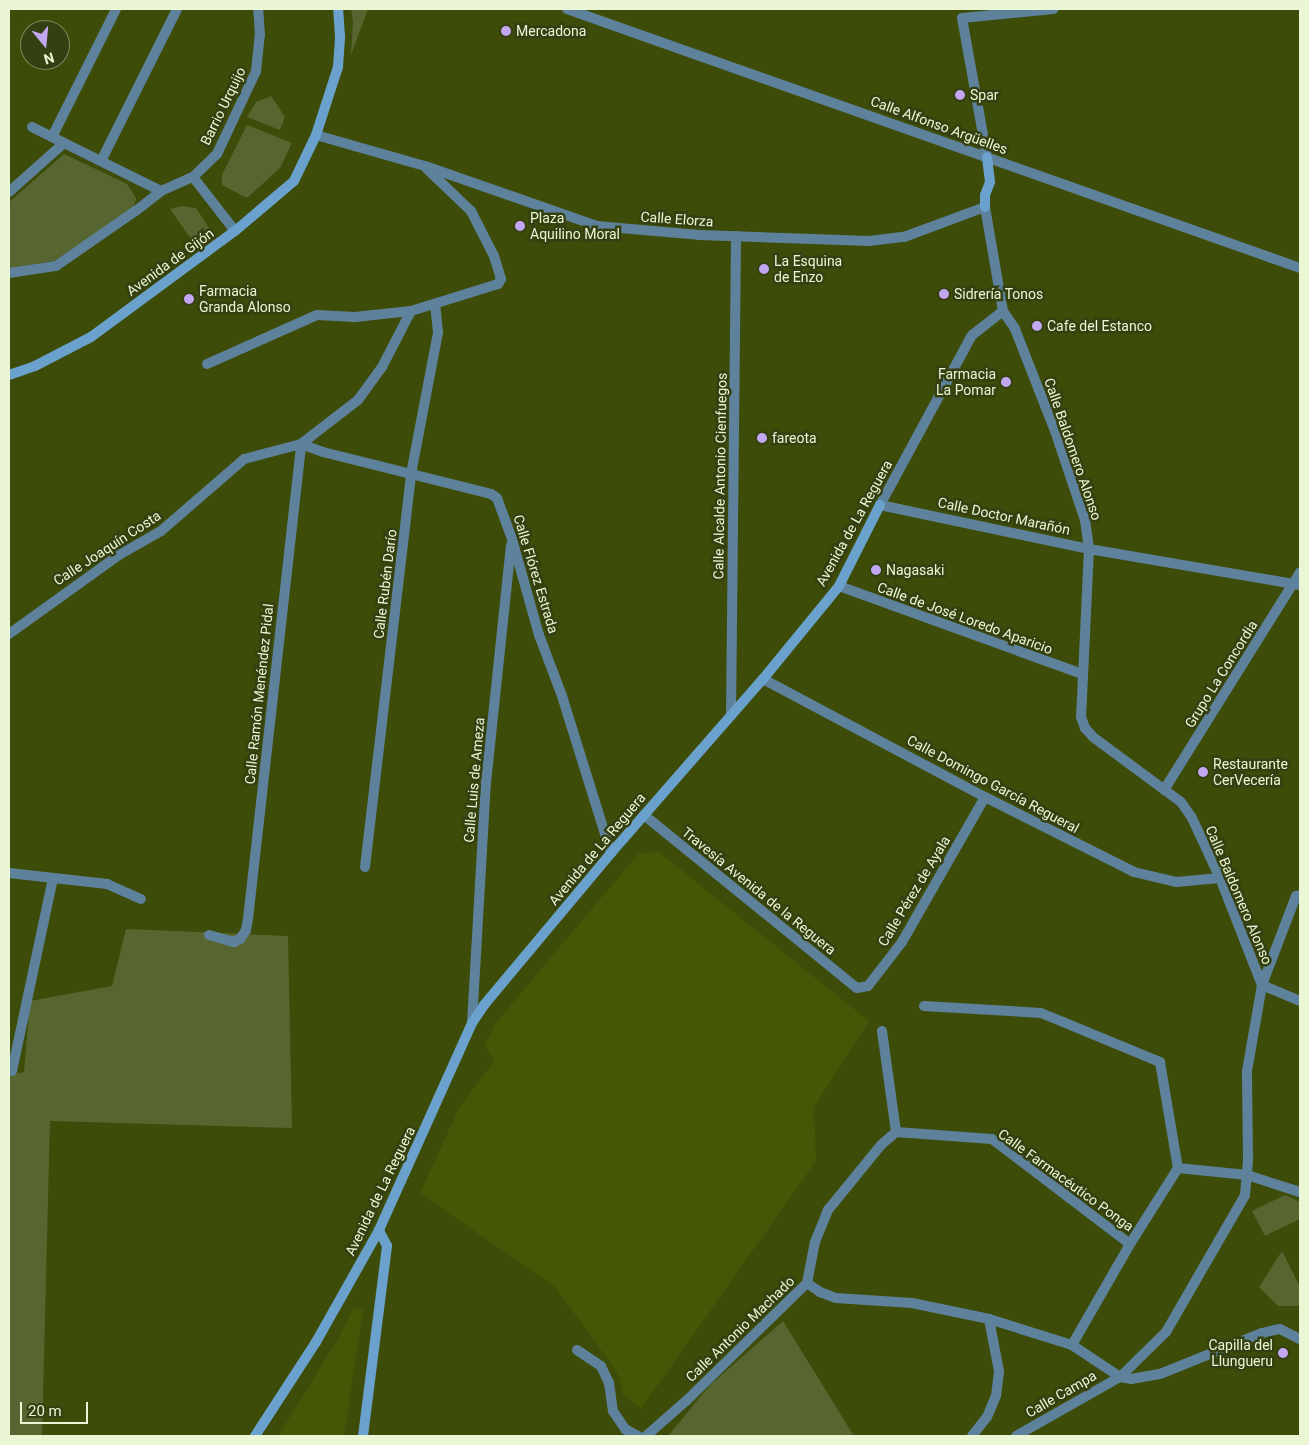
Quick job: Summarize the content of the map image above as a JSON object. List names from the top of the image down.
{
  "streets": {
    "street": [
      "Barrio Urquijo",
      "Calle Alfonso Argüelles",
      "Calle Elorza",
      "Avenida de Gijón",
      "Calle Baldomero Alonso",
      "Calle Alcalde Antonio Cienfuegos",
      "Calle Doctor Marañón",
      "Avenida de La Reguera",
      "Calle Joaquín Costa",
      "Calle Flórez Estrada",
      "Calle Rubén Darío",
      "Calle de José Loredo Aparicio",
      "Grupo La Concordia",
      "Calle Ramón Menéndez Pidal",
      "Calle Luis de Ameza",
      "Calle Domingo García Regueral",
      "Travesía Avenida de la Reguera",
      "Calle Pérez de Ayala",
      "Calle Farmacéutico Ponga",
      "Calle Antonio Machado",
      "Calle Campa"
    ]
  },
  "crossings": [
    ["Calle Alfonso Argüelles", "Calle Baldomero Alonso"],
    ["Calle Elorza", "Avenida de Gijón"],
    ["Calle Elorza", "Calle Baldomero Alonso"],
    ["Calle Elorza", "Calle Alcalde Antonio Cienfuegos"],
    ["Calle Baldomero Alonso", "Calle Doctor Marañón"],
    ["Calle Baldomero Alonso", "Avenida de La Reguera"],
    ["Calle Baldomero Alonso", "Calle de José Loredo Aparicio"],
    ["Calle Baldomero Alonso", "Grupo La Concordia"],
    ["Calle Baldomero Alonso", "Calle Domingo García Regueral"],
    ["Calle Alcalde Antonio Cienfuegos", "Avenida de La Reguera"],
    ["Calle Doctor Marañón", "Avenida de La Reguera"],
    ["Calle Doctor Marañón", "Grupo La Concordia"],
    ["Avenida de La Reguera", "Calle Flórez Estrada"],
    ["Avenida de La Reguera", "Calle de José Loredo Aparicio"],
    ["Avenida de La Reguera", "Calle Luis de Ameza"],
    ["Avenida de La Reguera", "Calle Domingo García Regueral"],
    ["Avenida de La Reguera", "Travesía Avenida de la Reguera"],
    ["Calle Joaquín Costa", "Calle Flórez Estrada"],
    ["Calle Joaquín Costa", "Calle Ramón Menéndez Pidal"],
    ["Calle Flórez Estrada", "Calle Rubén Darío"],
    ["Calle Flórez Estrada", "Calle Ramón Menéndez Pidal"],
    ["Calle Flórez Estrada", "Calle Luis de Ameza"],
    ["Calle Domingo García Regueral", "Calle Pérez de Ayala"],
    ["Travesía Avenida de la Reguera", "Calle Pérez de Ayala"],
    ["Calle Antonio Machado", "Calle Campa"]
  ],
  "places": [
    "Mercadona",
    "Spar",
    "Plaza Aquilino Moral",
    "La Esquina de Enzo",
    "Sidrería Tonos",
    "Farmacia Granda Alonso",
    "Cafe del Estanco",
    "Farmacia La Pomar",
    "fareota",
    "Nagasaki",
    "Restaurante CerVecería",
    "Capilla del Llungueru"
  ],
  "scale_bar": "20 m",
  "north": "bottom"
}
